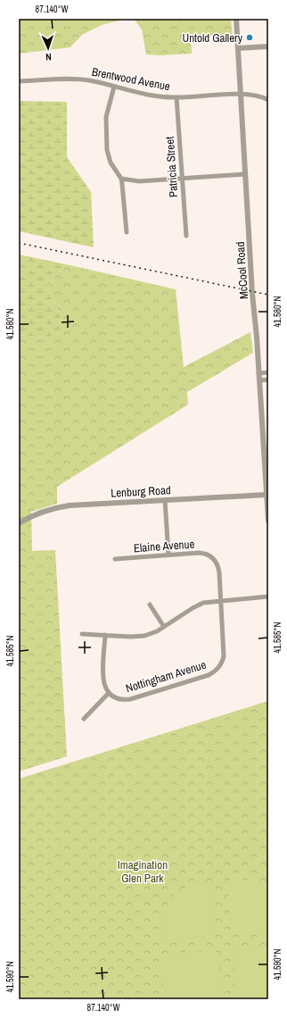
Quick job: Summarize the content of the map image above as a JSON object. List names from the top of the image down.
{
  "streets": {
    "street": [
      "Brentwood Avenue",
      "Patricia Street",
      "McCool Road",
      "Lenburg Road",
      "Elaine Avenue",
      "Nottingham Avenue"
    ]
  },
  "crossings": [
    ["Brentwood Avenue", "Patricia Street"],
    ["Brentwood Avenue", "McCool Road"],
    ["McCool Road", "Lenburg Road"],
    ["Elaine Avenue", "Nottingham Avenue"]
  ],
  "parks": ["Imagination Glen Park"],
  "places": ["Untold Gallery"],
  "north": "bottom",
  "coordinates": [
    "87.140°W",
    "41.580°N",
    "41.585°N",
    "41.590°N"
  ]
}
